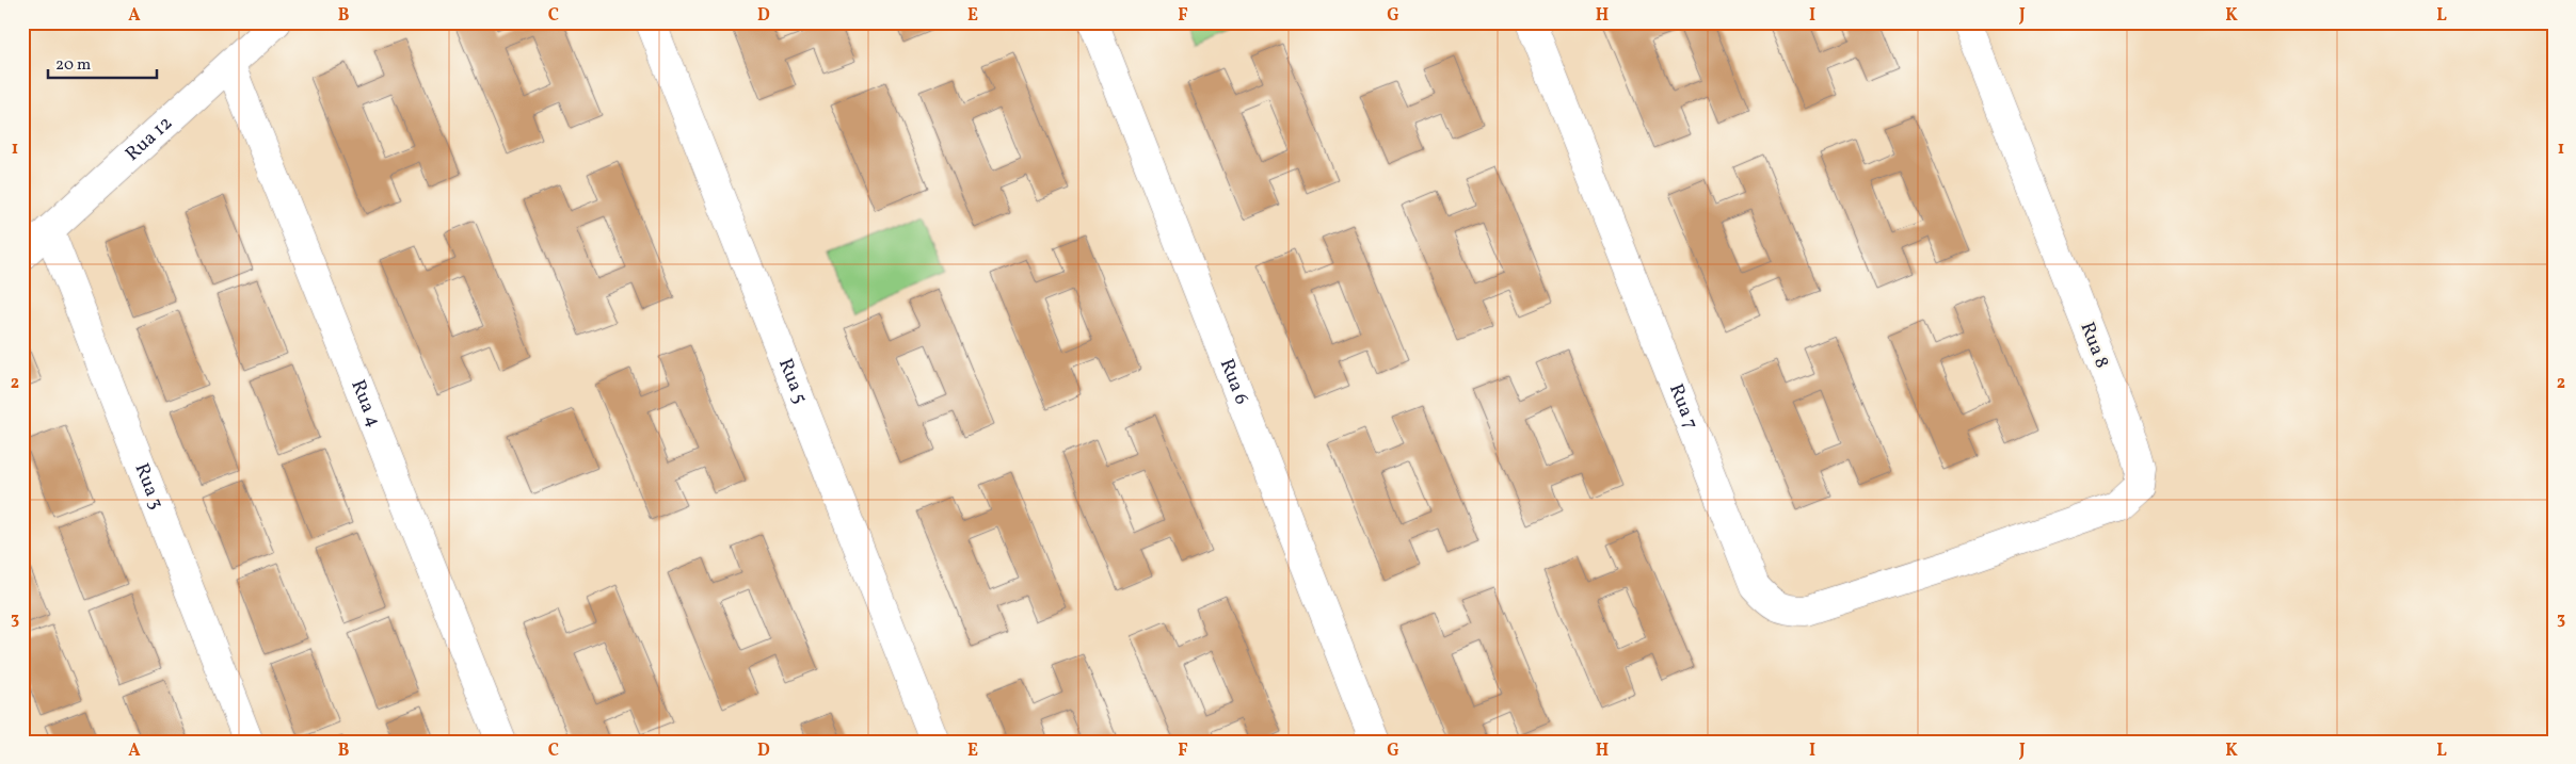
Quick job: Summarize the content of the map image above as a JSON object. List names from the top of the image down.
{
  "streets": {
    "street": [
      "Rua 12",
      "Rua 8",
      "Rua 5",
      "Rua 6",
      "Rua 4",
      "Rua 7",
      "Rua 3"
    ]
  },
  "crossings": [
    ["Rua 12", "Rua 4"],
    ["Rua 12", "Rua 3"],
    ["Rua 8", "Rua 7"]
  ],
  "scale_bar": "20 m",
  "grid": {
    "columns": [
      "A",
      "B",
      "C",
      "D",
      "E",
      "F",
      "G",
      "H",
      "I",
      "J",
      "K",
      "L"
    ],
    "rows": ["1", "2", "3"]
  }
}
